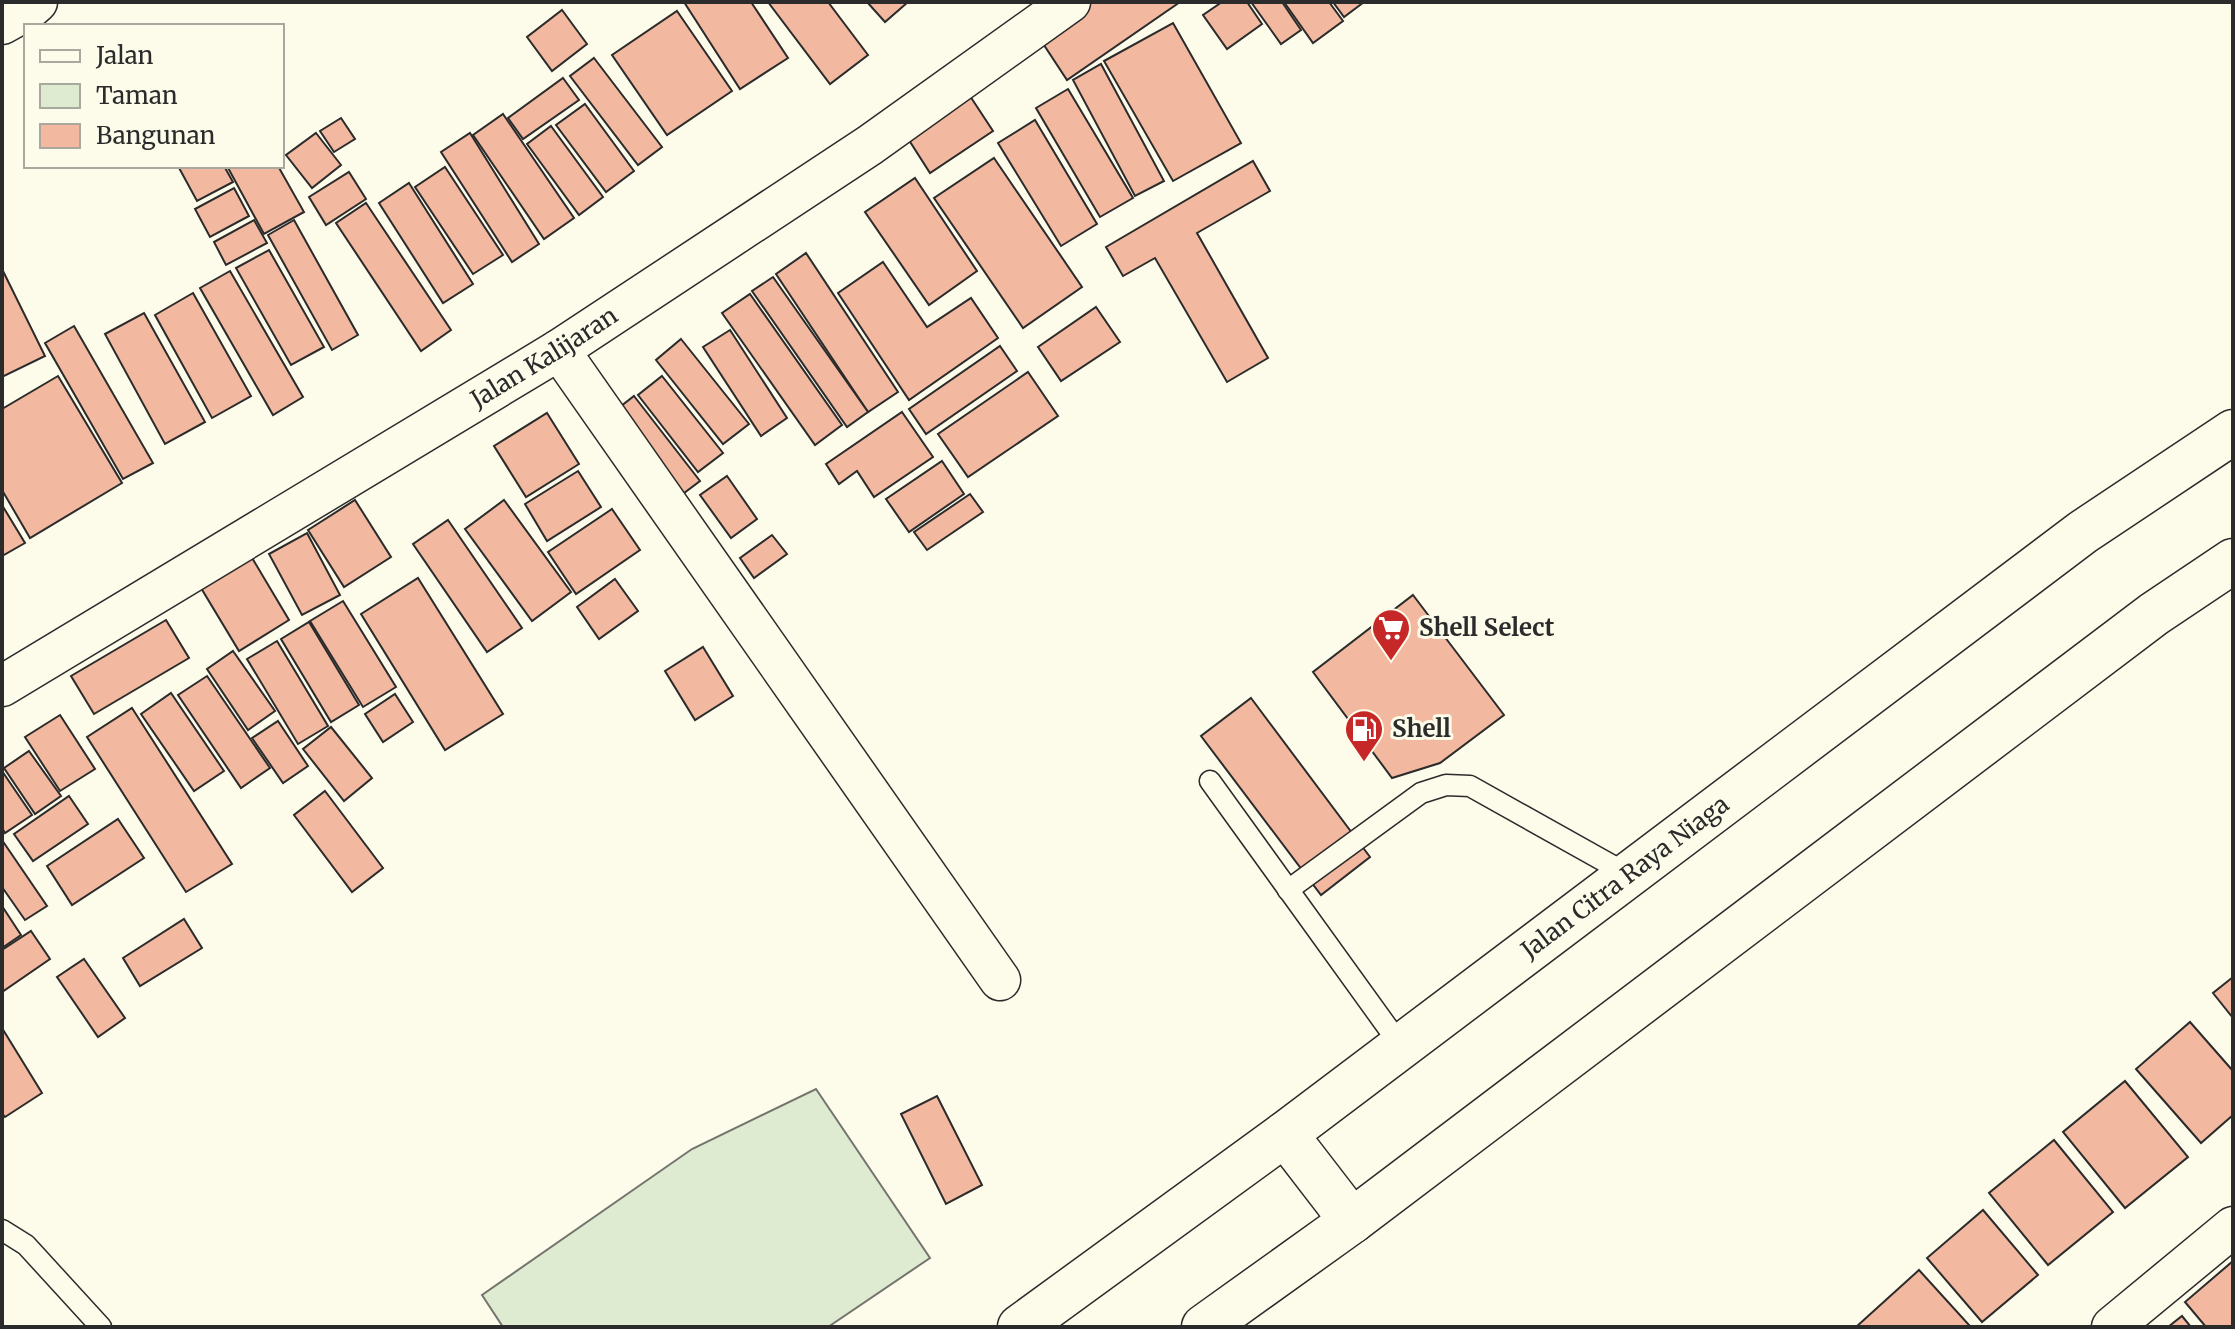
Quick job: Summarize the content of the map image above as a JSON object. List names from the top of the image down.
{
  "streets": {
    "street": ["Jalan Kalijaran", "Jalan Citra Raya Niaga"]
  },
  "places": {
    "supermarket": ["Shell Select"],
    "fuel station": ["Shell"]
  },
  "legend": ["Jalan", "Taman", "Bangunan"]
}
